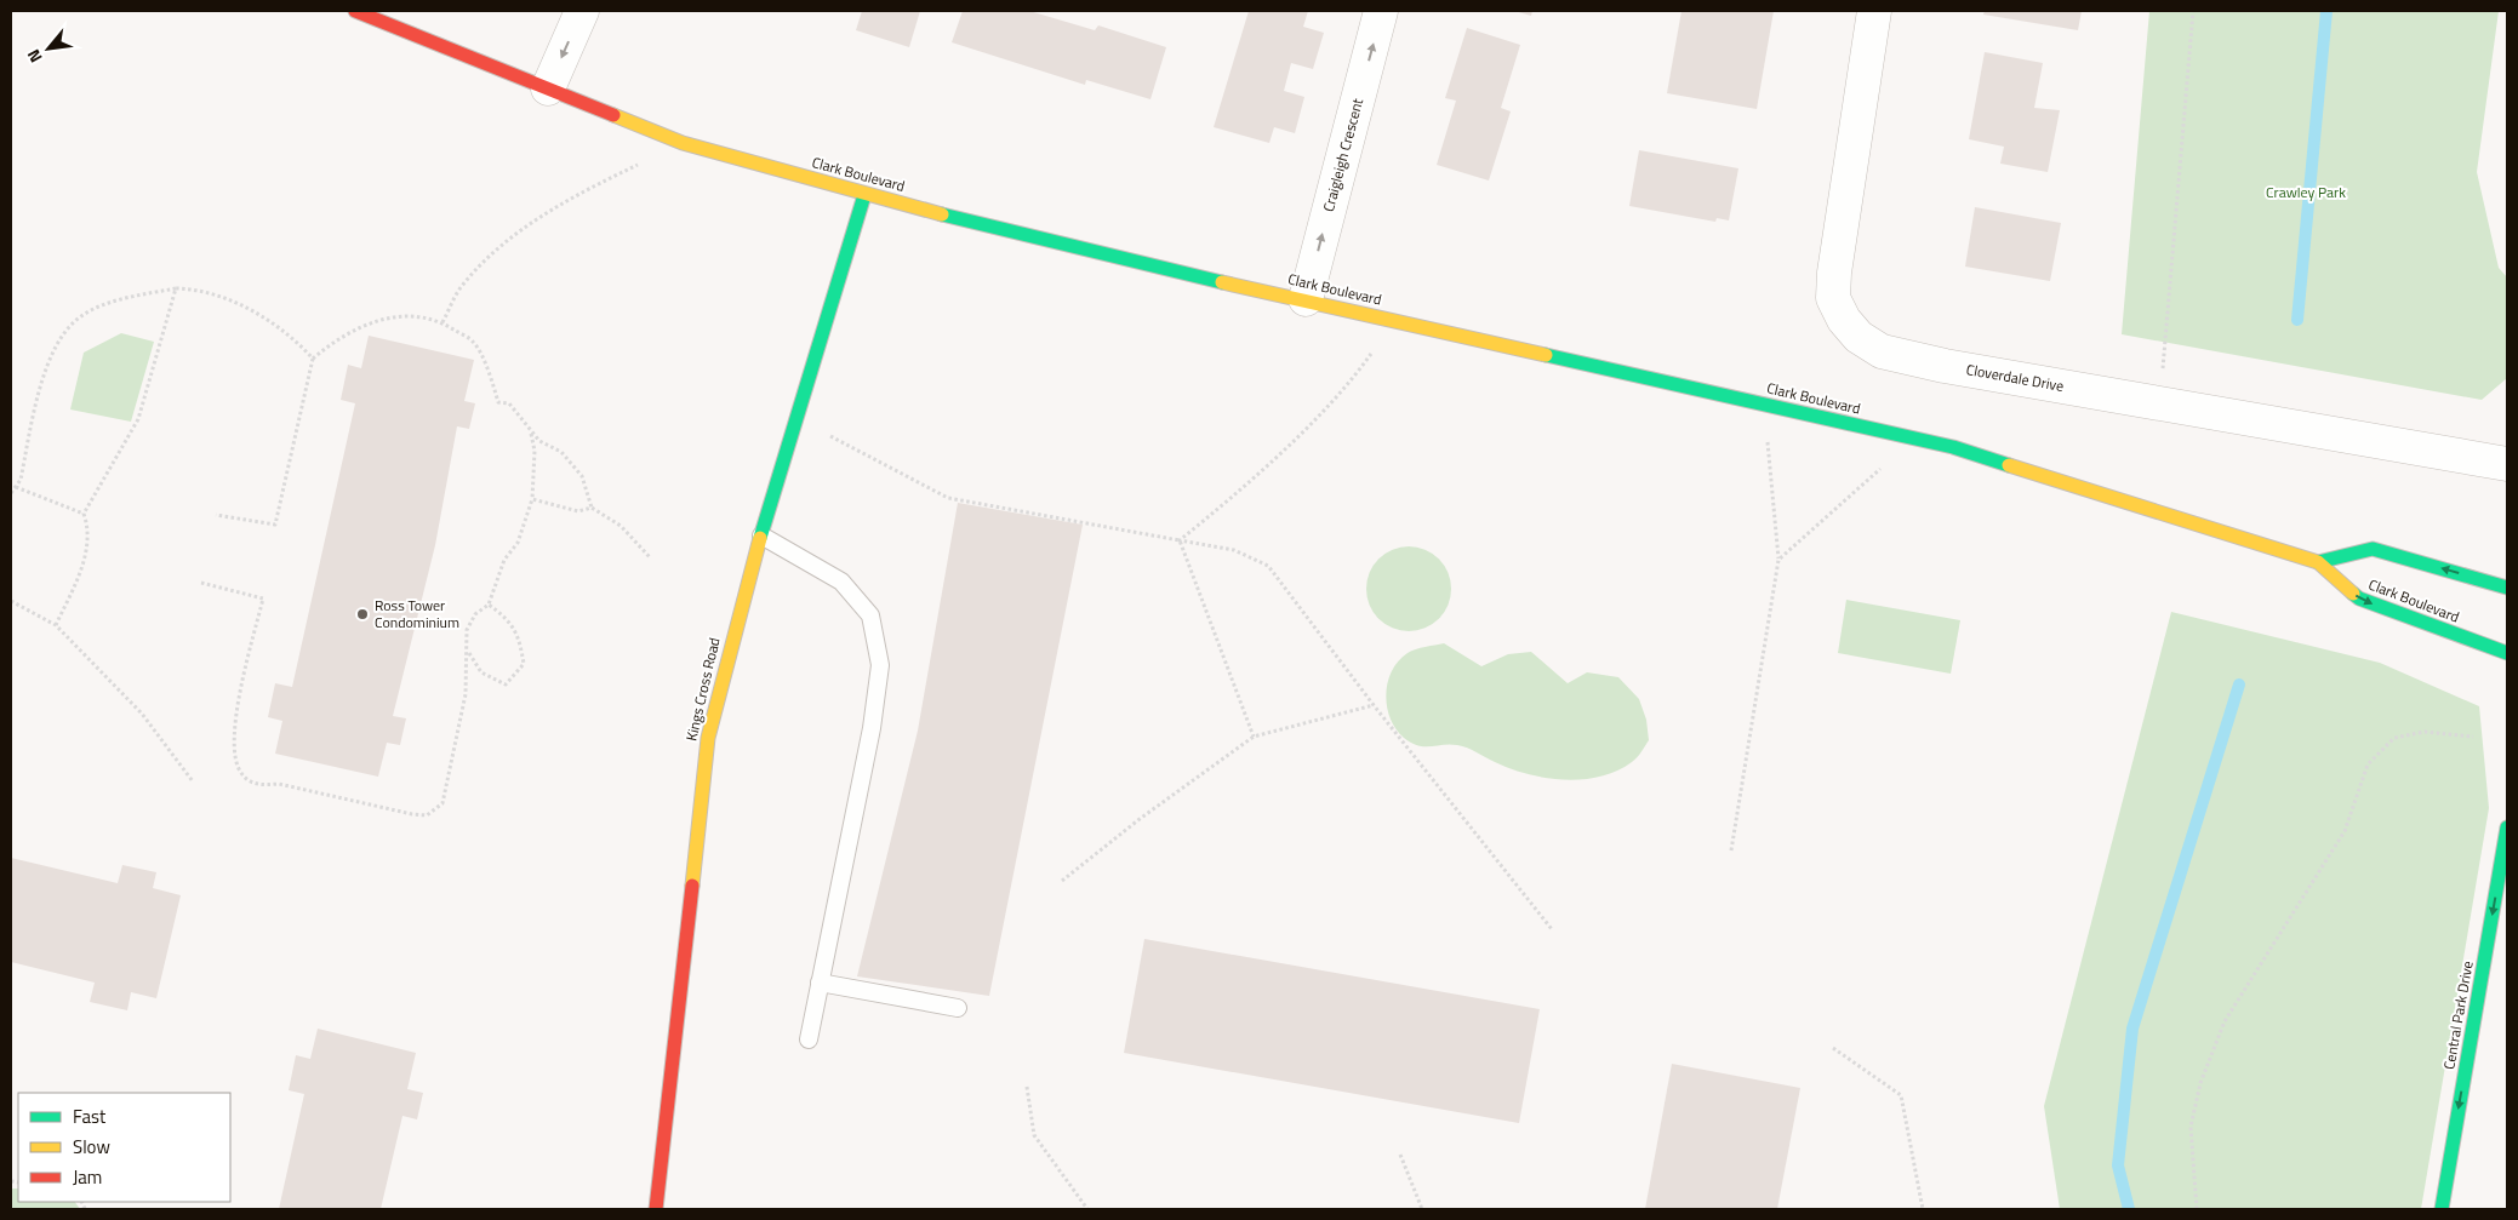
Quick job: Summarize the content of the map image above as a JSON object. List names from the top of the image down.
{
  "streets": {
    "street": [
      "Craigleigh Crescent",
      "Clark Boulevard",
      "Cloverdale Drive",
      "Kings Cross Road",
      "Central Park Drive"
    ]
  },
  "crossings": [
    ["Craigleigh Crescent", "Clark Boulevard"],
    ["Clark Boulevard", "Kings Cross Road"]
  ],
  "one_way": ["Craigleigh Crescent", "Central Park Drive"],
  "parks": ["Crawley Park"],
  "places": ["Ross Tower Condominium"],
  "legend": ["Fast", "Slow", "Jam"],
  "north": "bottom left"
}
